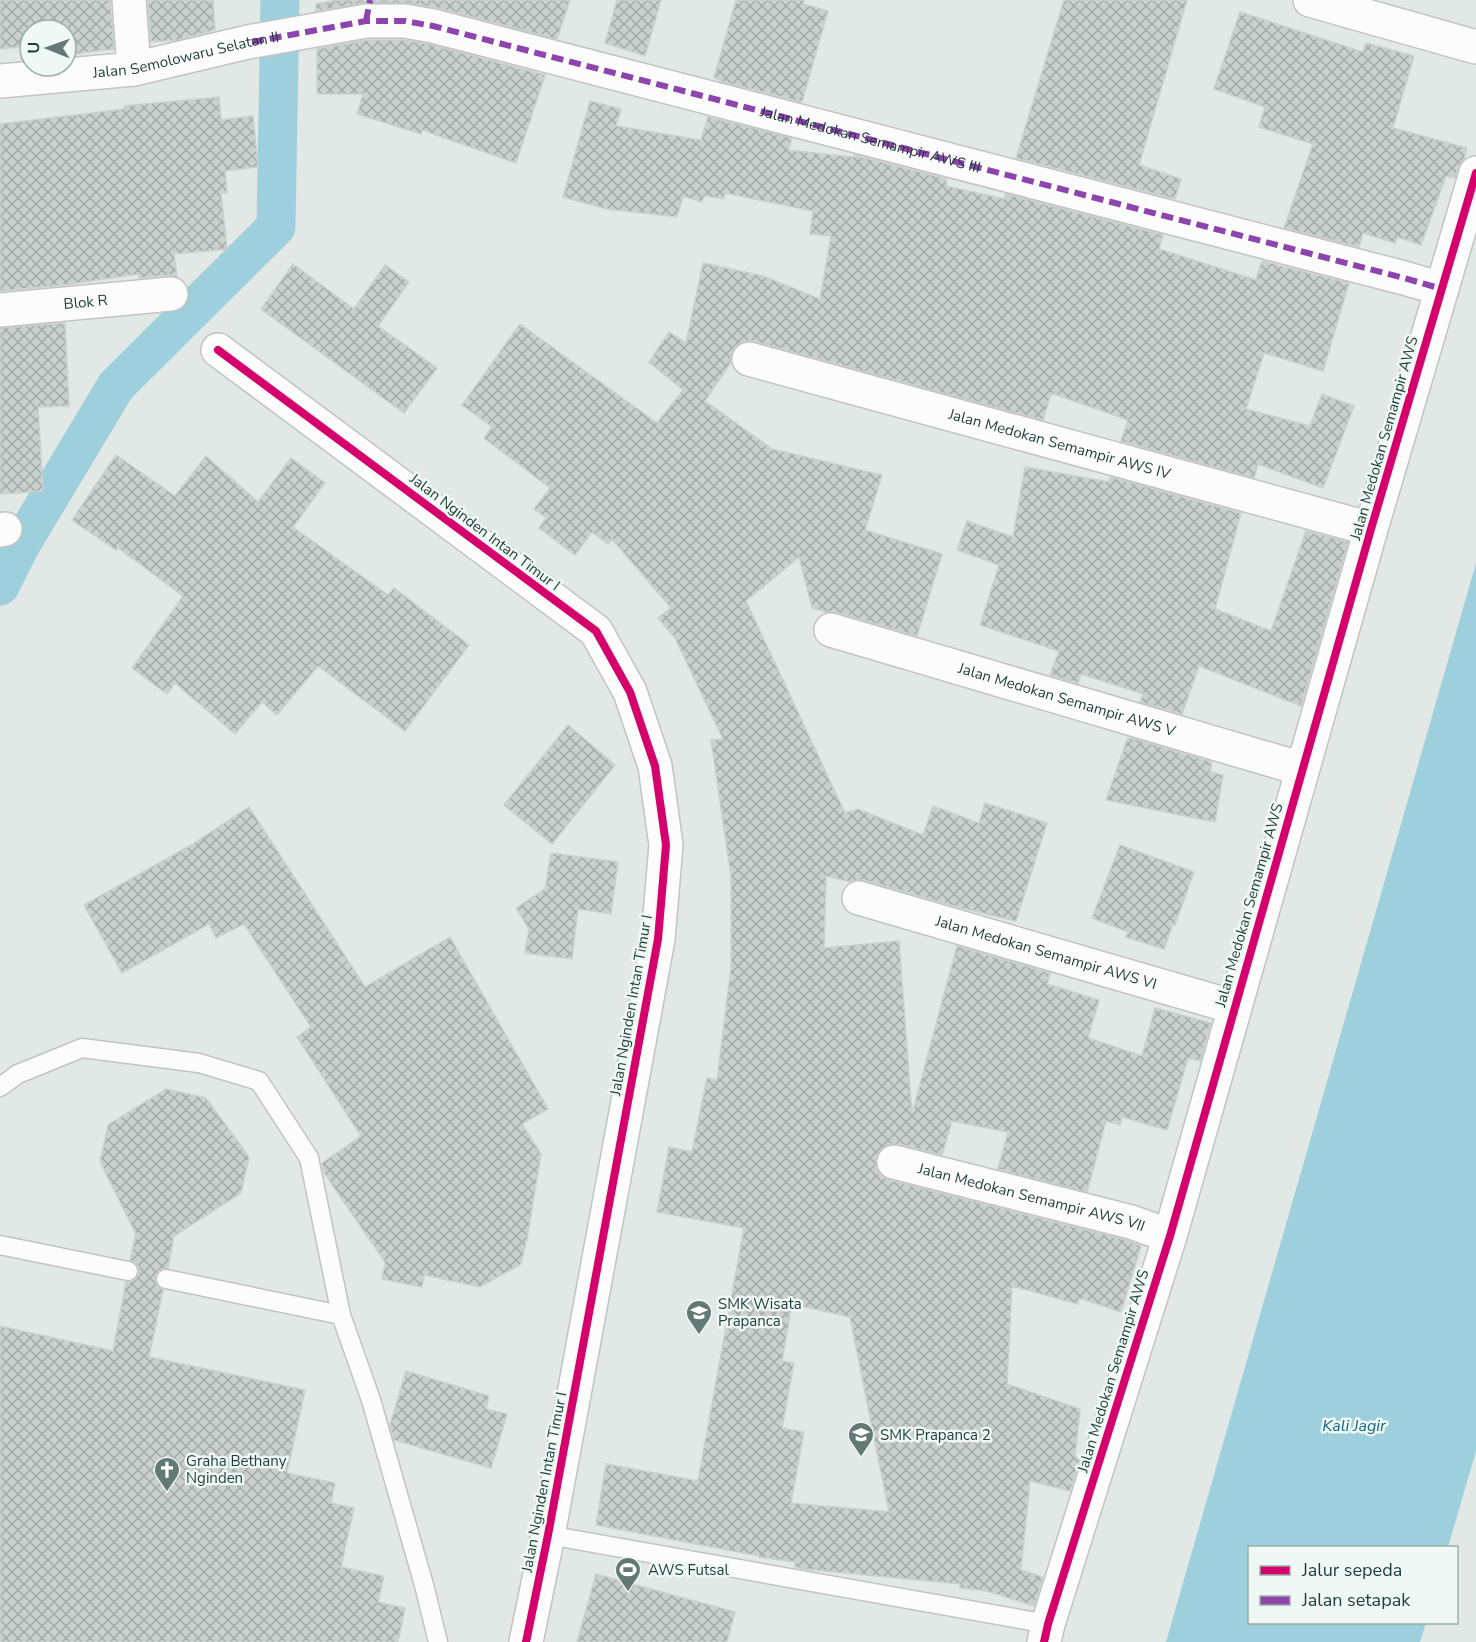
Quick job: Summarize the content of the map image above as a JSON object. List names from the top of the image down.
{
  "streets": {
    "street": [
      "Jalan Semolowaru Selatan II",
      "Jalan Medokan Semampir AWS III",
      "Blok R",
      "Jalan Medokan Semampir AWS",
      "Jalan Medokan Semampir AWS IV",
      "Jalan Nginden Intan Timur I",
      "Jalan Medokan Semampir AWS V",
      "Jalan Medokan Semampir AWS VI",
      "Jalan Medokan Semampir AWS VII"
    ]
  },
  "crossings": [
    ["Jalan Semolowaru Selatan II", "Jalan Medokan Semampir AWS III"],
    ["Jalan Medokan Semampir AWS III", "Jalan Medokan Semampir AWS"],
    ["Jalan Medokan Semampir AWS", "Jalan Medokan Semampir AWS IV"],
    ["Jalan Medokan Semampir AWS", "Jalan Medokan Semampir AWS V"],
    ["Jalan Medokan Semampir AWS", "Jalan Medokan Semampir AWS VI"],
    ["Jalan Medokan Semampir AWS", "Jalan Medokan Semampir AWS VII"]
  ],
  "water": ["Kali Jagir"],
  "places": {
    "school or university": ["SMK Wisata Prapanca", "SMK Prapanca 2"],
    "church": ["Graha Bethany Nginden"],
    "sports": ["AWS Futsal"]
  },
  "legend": ["Jalur sepeda", "Jalan setapak"],
  "north": "left"
}
